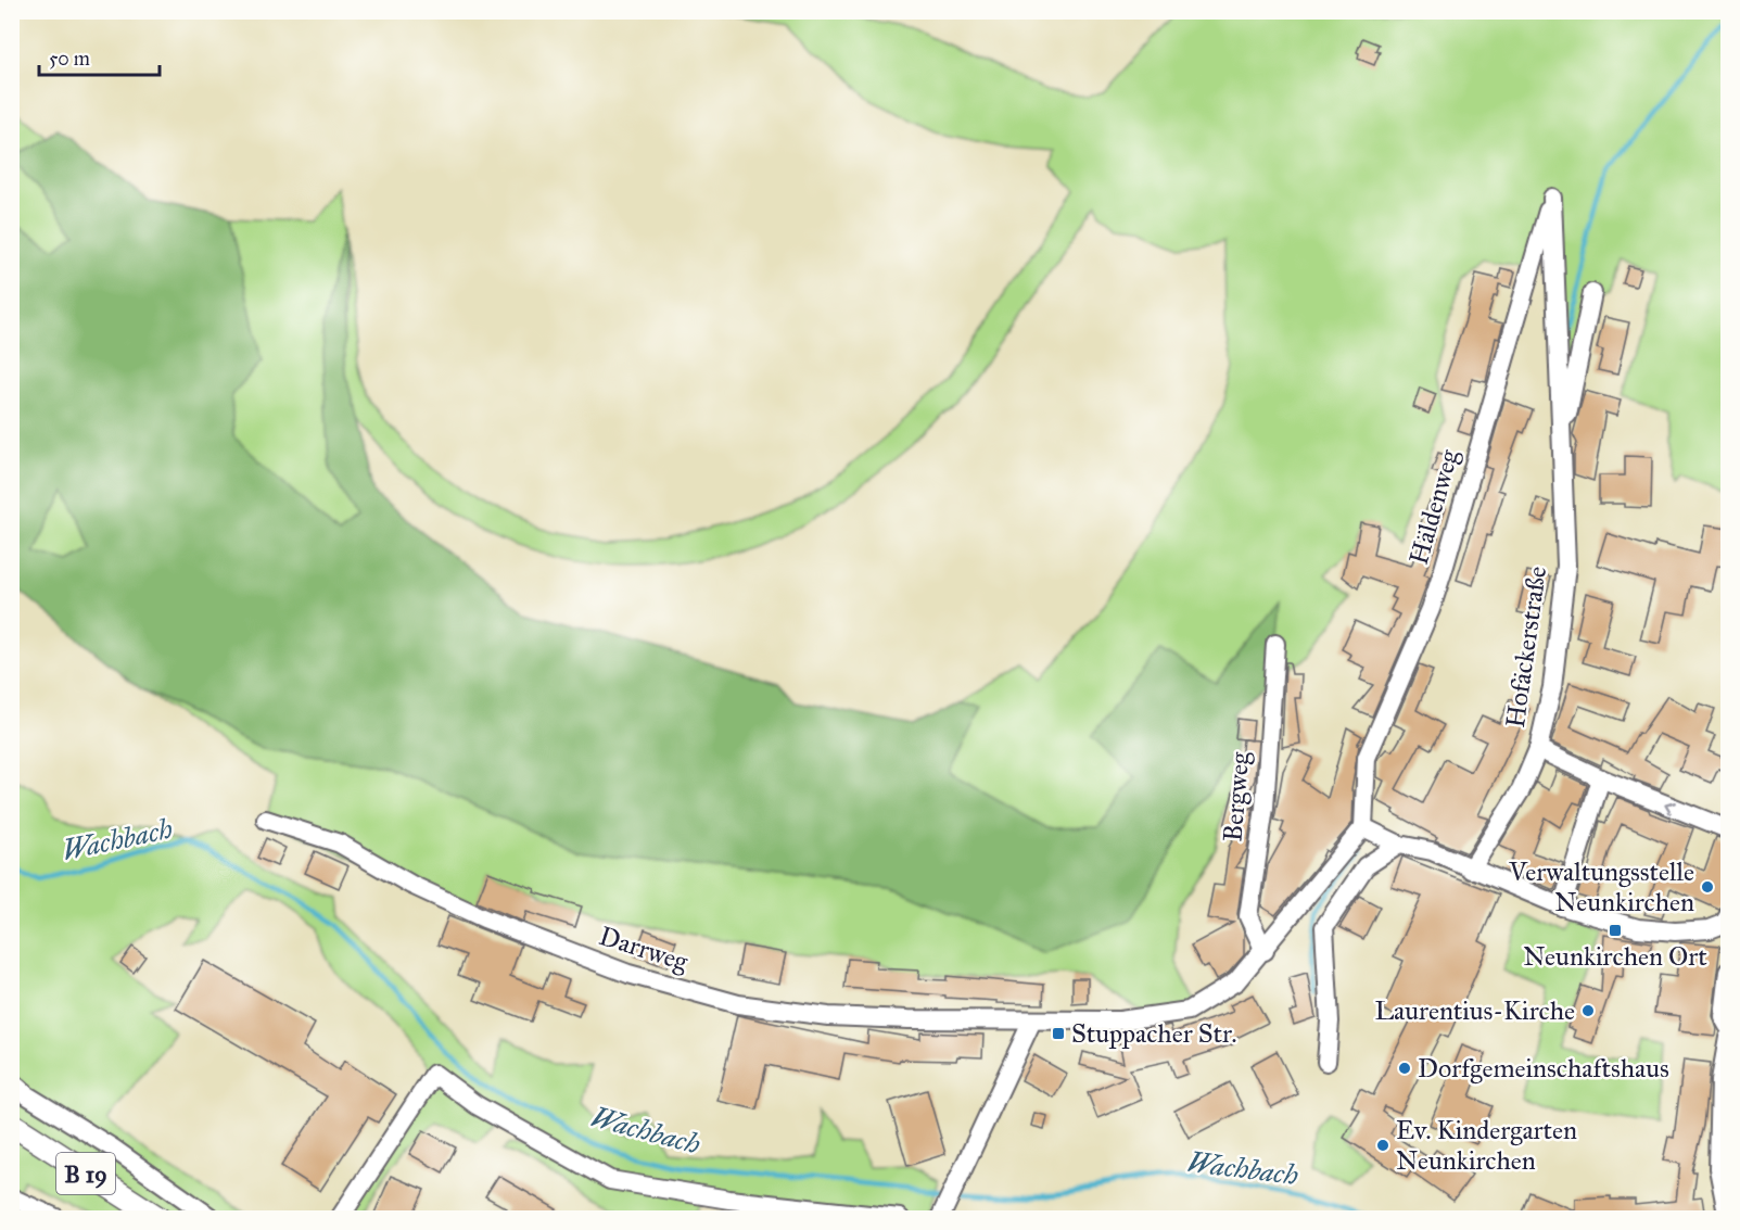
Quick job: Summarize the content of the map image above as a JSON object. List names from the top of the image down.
{
  "streets": {
    "main road": ["B 19"],
    "street": [
      "Häldenweg",
      "Hofäckerstraße",
      "Bergweg",
      "Darrweg"
    ]
  },
  "crossings": [
    ["Häldenweg", "Hofäckerstraße"],
    ["Häldenweg", "Darrweg"],
    ["Bergweg", "Darrweg"]
  ],
  "water": ["Wachbach"],
  "places": {
    "other": [
      "Verwaltungsstelle Neunkirchen",
      "Laurentius-Kirche",
      "Dorfgemeinschaftshaus",
      "Ev. Kindergarten Neunkirchen"
    ],
    "transit": ["Neunkirchen Ort", "Stuppacher Str."]
  },
  "scale_bar": "50 m"
}
